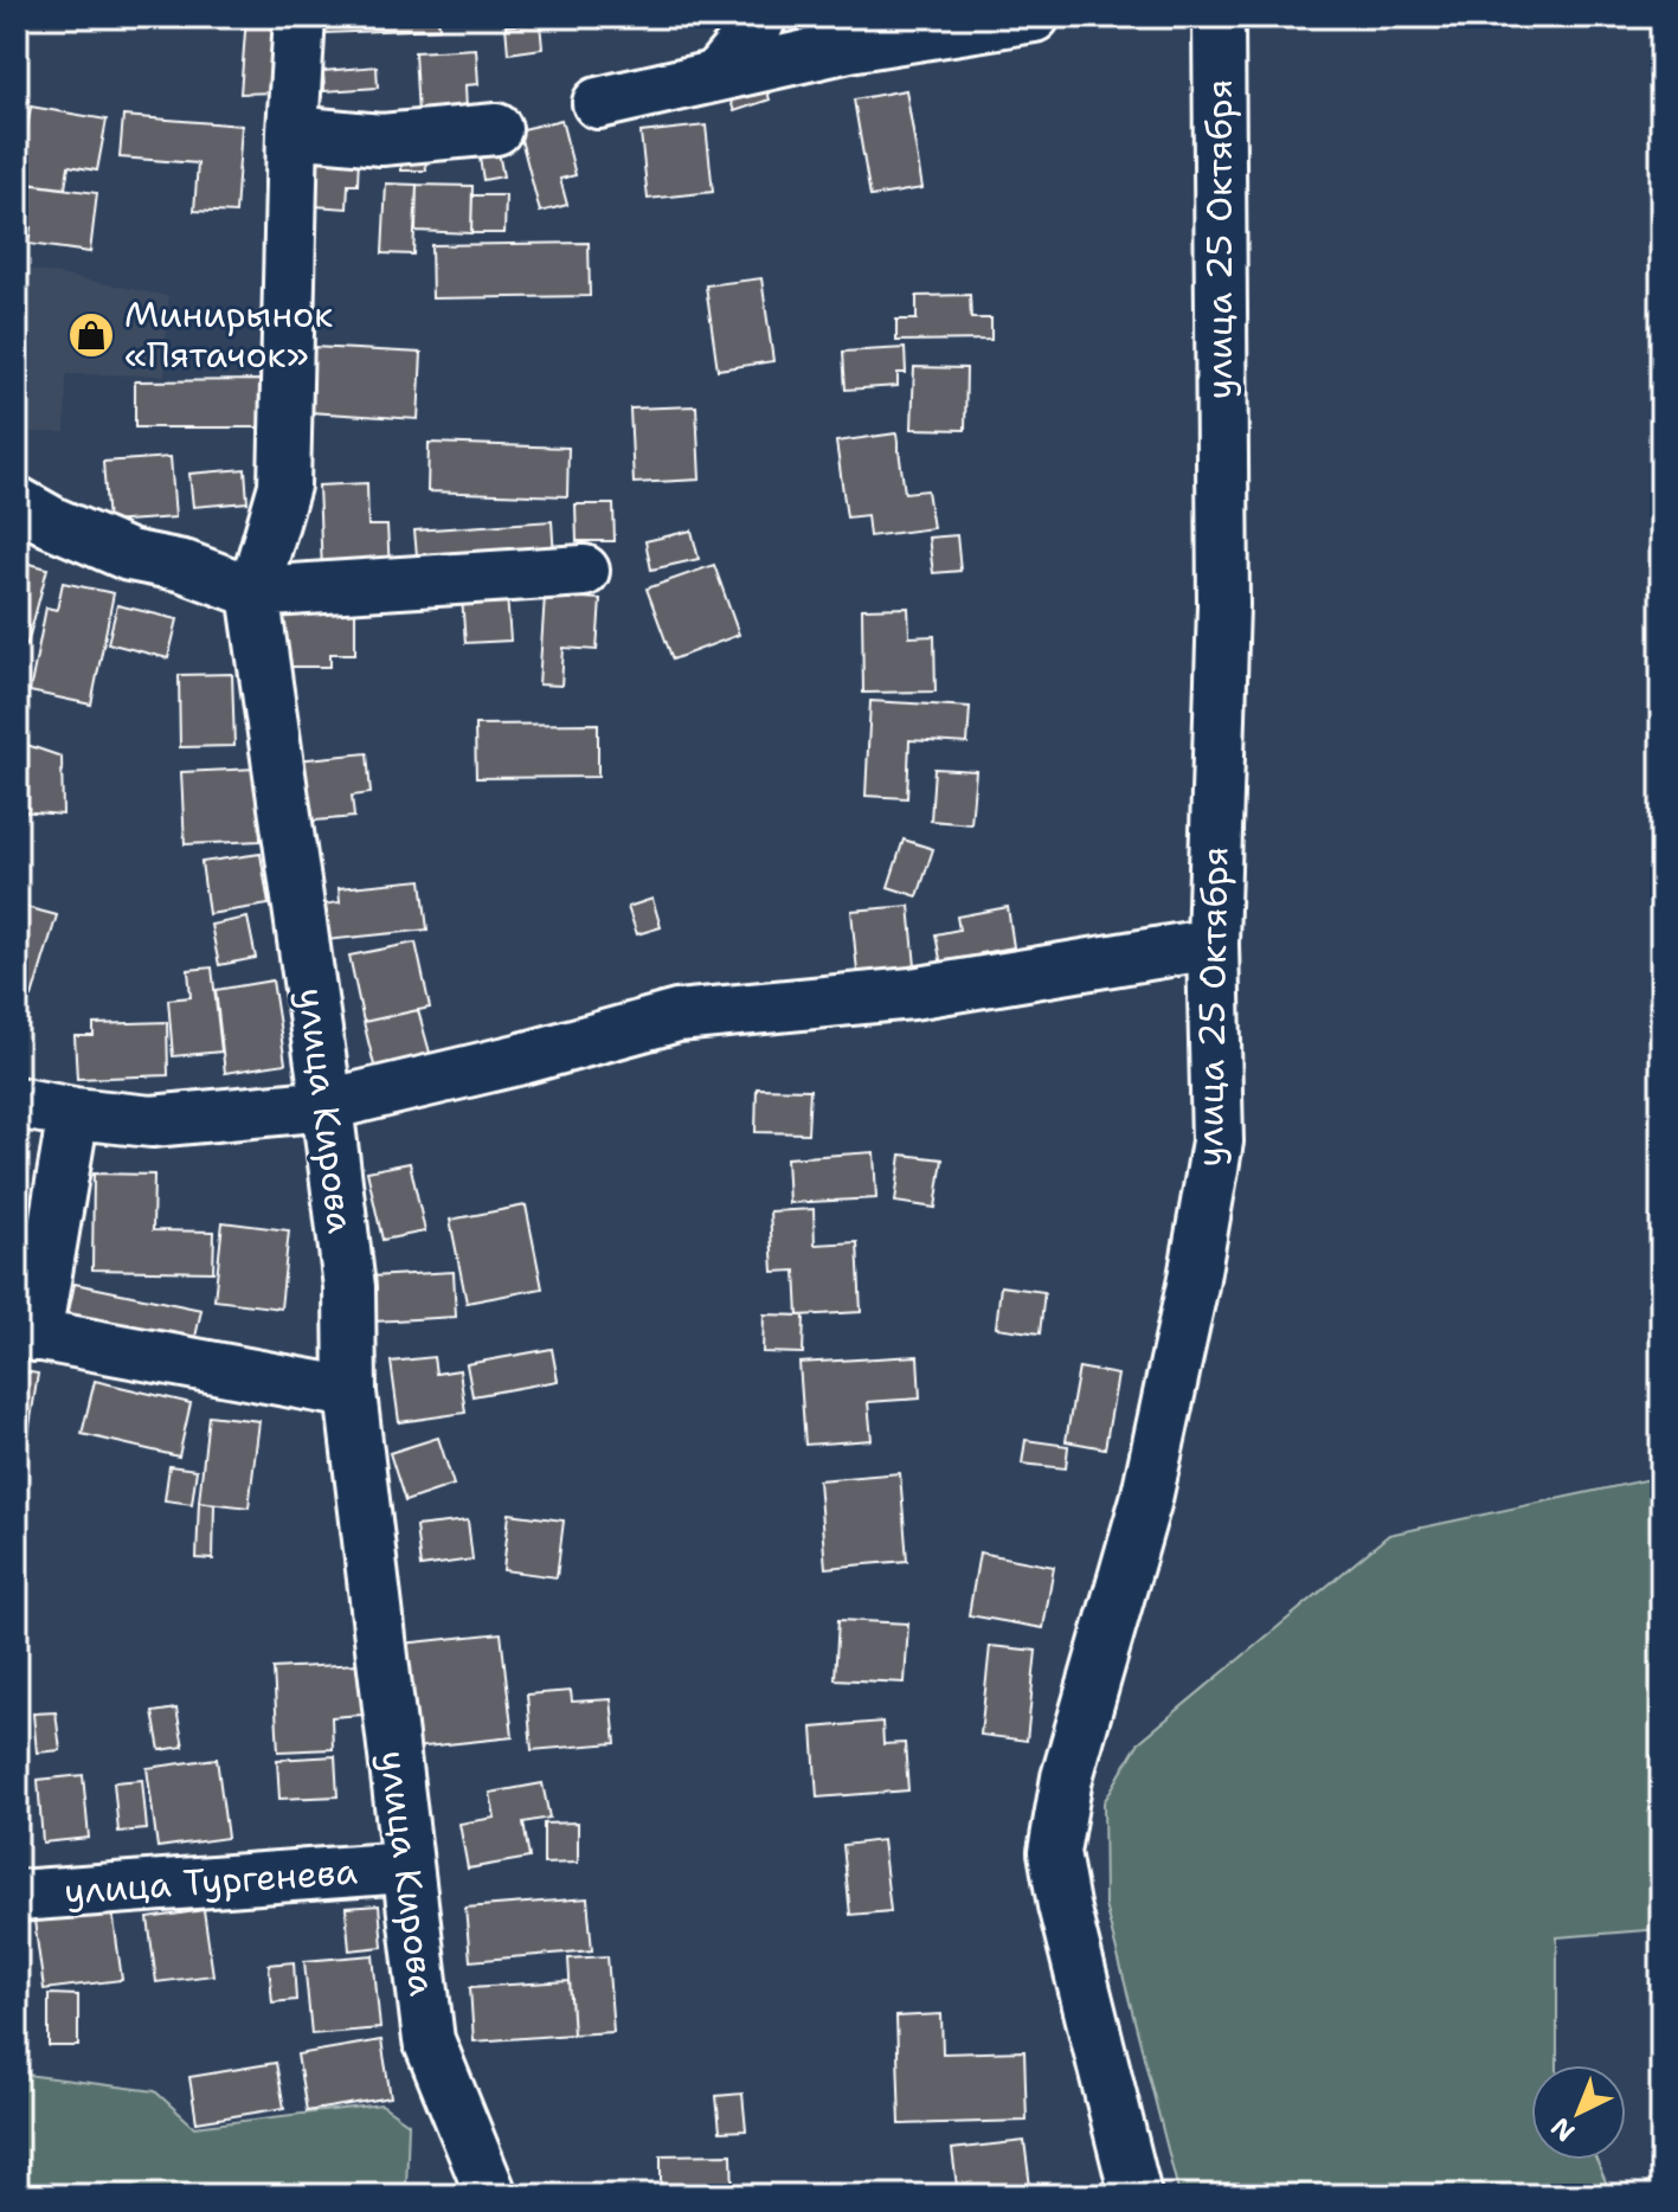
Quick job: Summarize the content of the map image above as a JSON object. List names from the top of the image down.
{
  "streets": {
    "street": ["улица 25 Октября", "улица Кирова", "улица Тургенева"]
  },
  "crossings": [
    ["улица Кирова", "улица Тургенева"]
  ],
  "places": {
    "shop": ["Минирынок «Пятачок»"]
  },
  "north": "bottom left"
}
